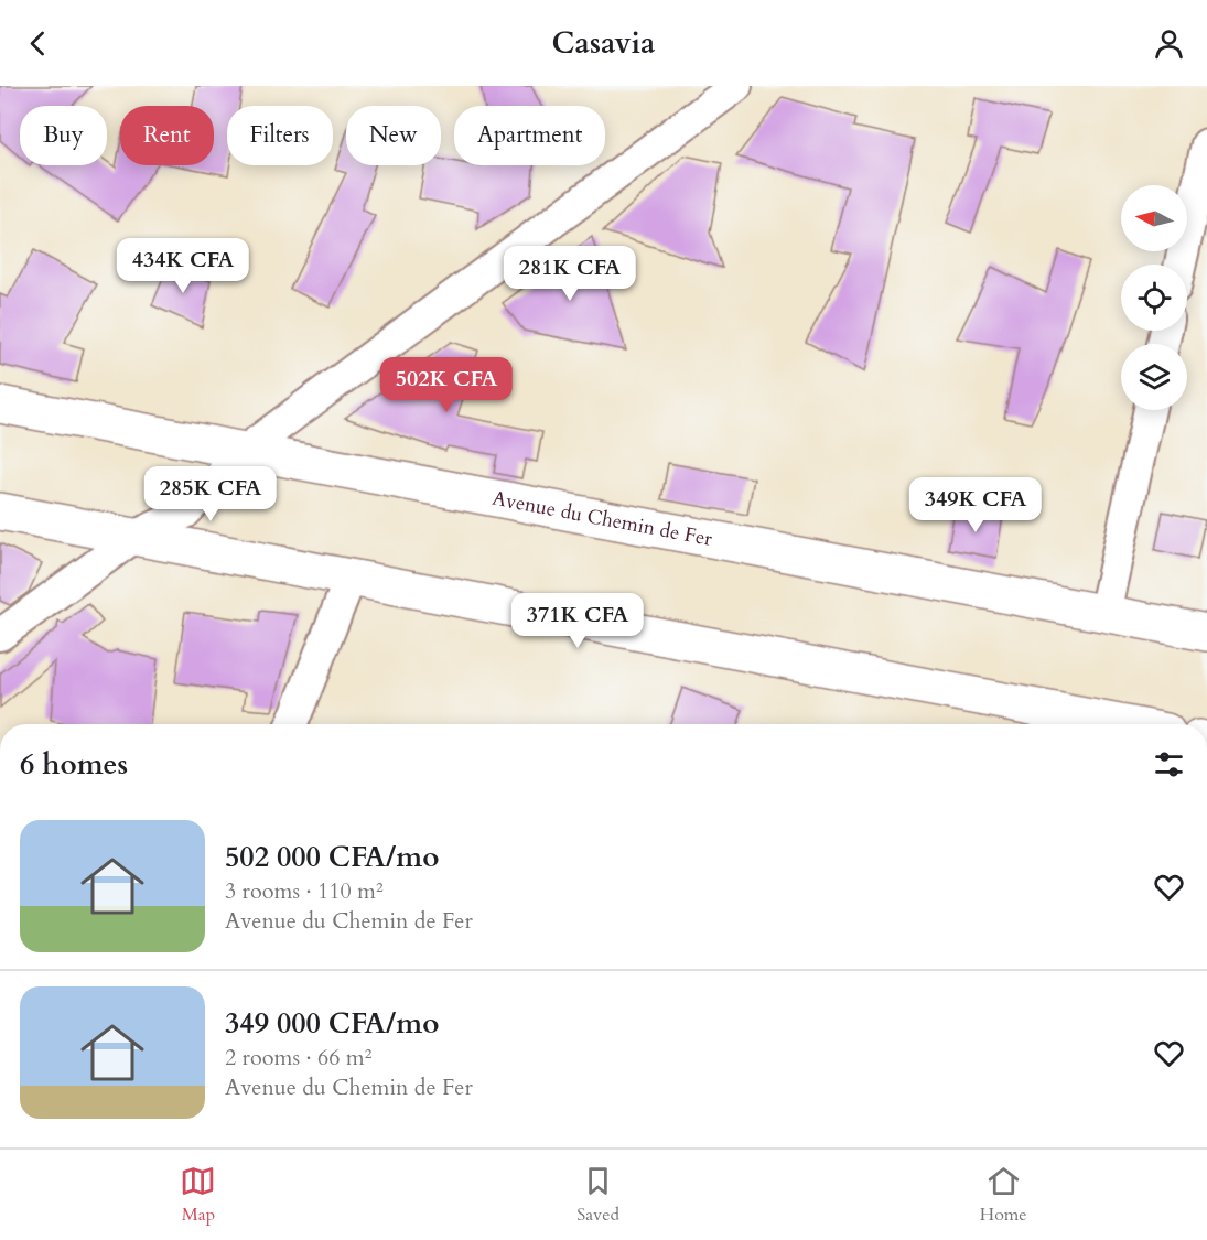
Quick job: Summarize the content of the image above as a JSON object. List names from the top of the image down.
{
  "streets": {
    "main road": ["Avenue du Chemin de Fer"]
  },
  "north": "left",
  "page": {
    "header": "Casavia",
    "chip": [
      "Buy",
      "Rent",
      "Filters",
      "New",
      "Apartment"
    ],
    "price": [
      "434K CFA",
      "281K CFA",
      "502K CFA",
      "285K CFA",
      "349K CFA",
      "371K CFA"
    ],
    "heading": "6 homes",
    "list": [
      {
        "name": "502 000 CFA/mo",
        "note": "3 rooms · 110 m² · Avenue du Chemin de Fer"
      },
      {
        "name": "349 000 CFA/mo",
        "note": "2 rooms · 66 m² · Avenue du Chemin de Fer"
      }
    ],
    "tabs": ["Map", "Saved", "Home"]
  }
}
